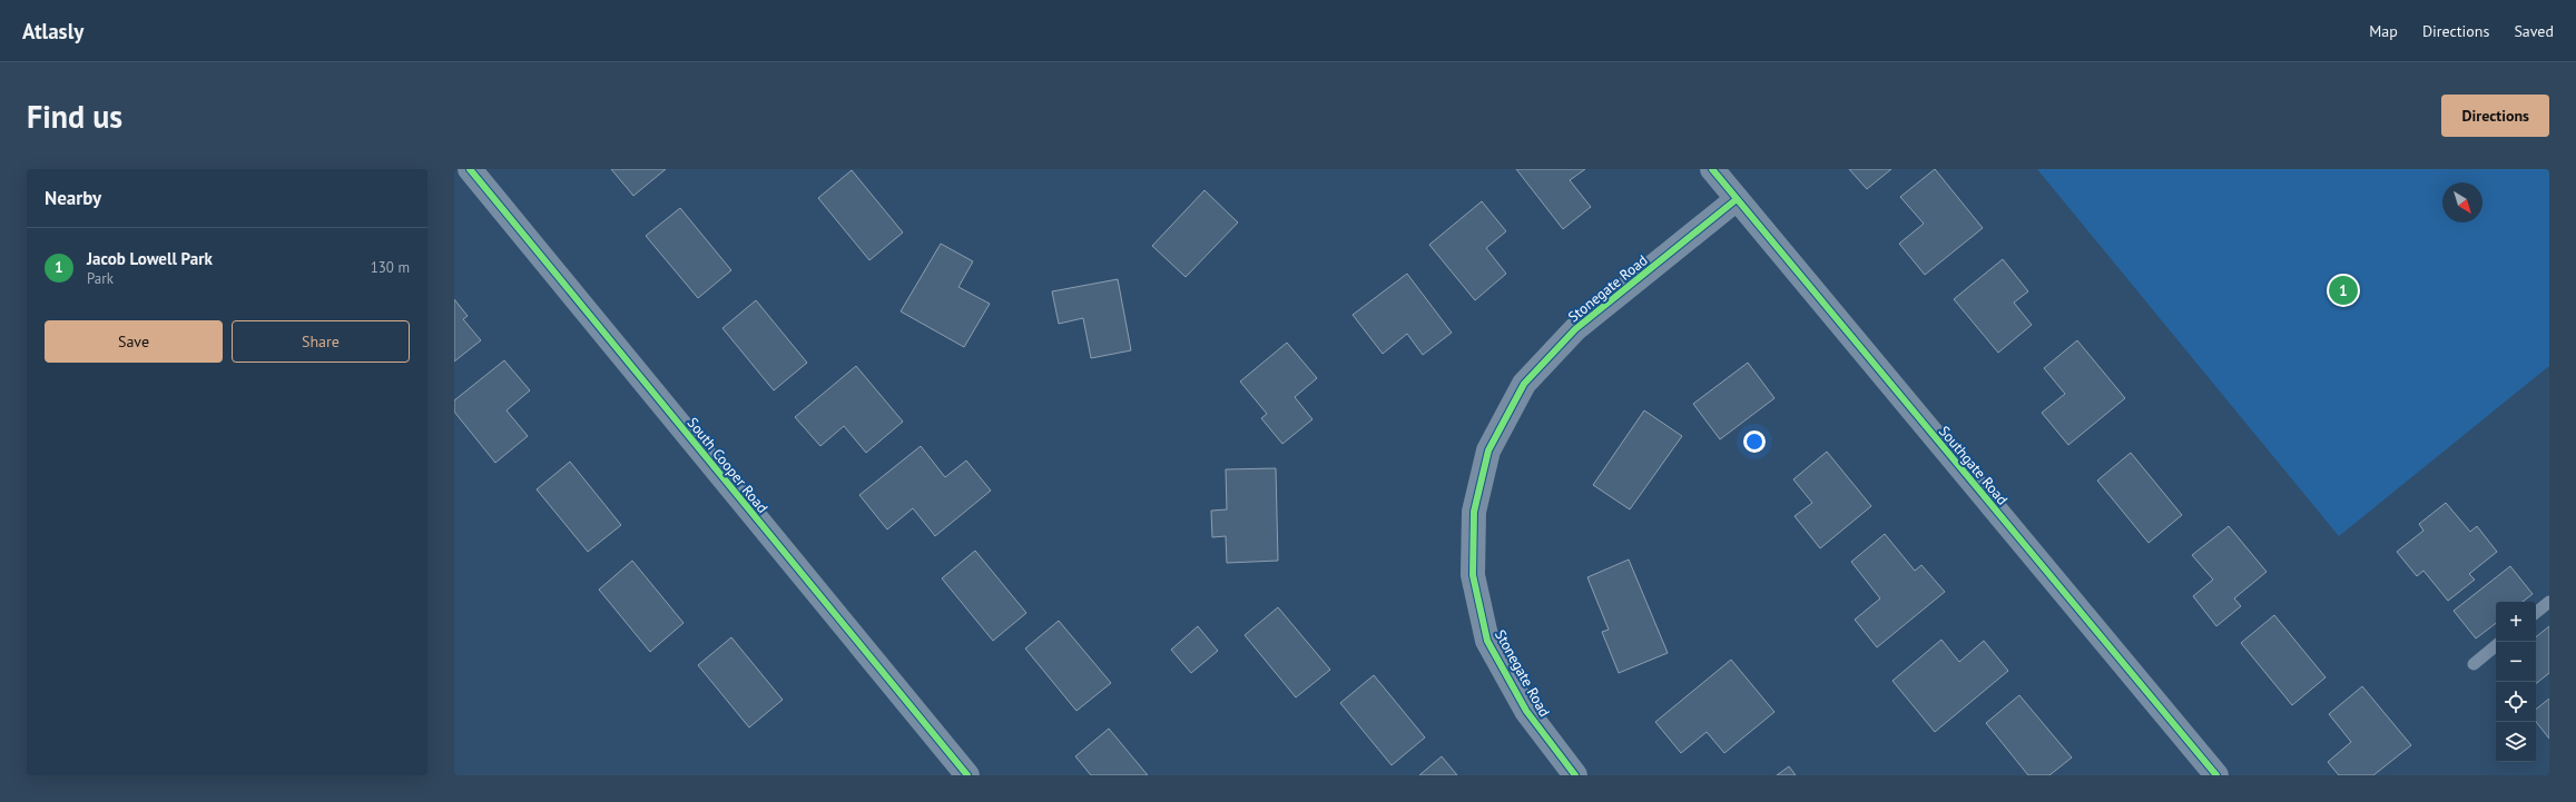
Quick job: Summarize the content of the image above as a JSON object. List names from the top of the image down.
{
  "streets": {
    "street": ["Stonegate Road", "South Cooper Road", "Southgate Road"]
  },
  "crossings": [
    ["Stonegate Road", "Southgate Road"]
  ],
  "north": "bottom right",
  "page": {
    "header": "Atlasly",
    "nav": ["Map", "Directions", "Saved"],
    "buttons": [
      "Directions",
      ["Save", "Share"]
    ],
    "title": "Find us",
    "heading": "Nearby",
    "list": [
      {
        "mark": "1",
        "name": "Jacob Lowell Park",
        "note": "Park",
        "value": "130 m"
      }
    ],
    "pins": "1",
    "map_buttons": ["+", "−"]
  }
}
